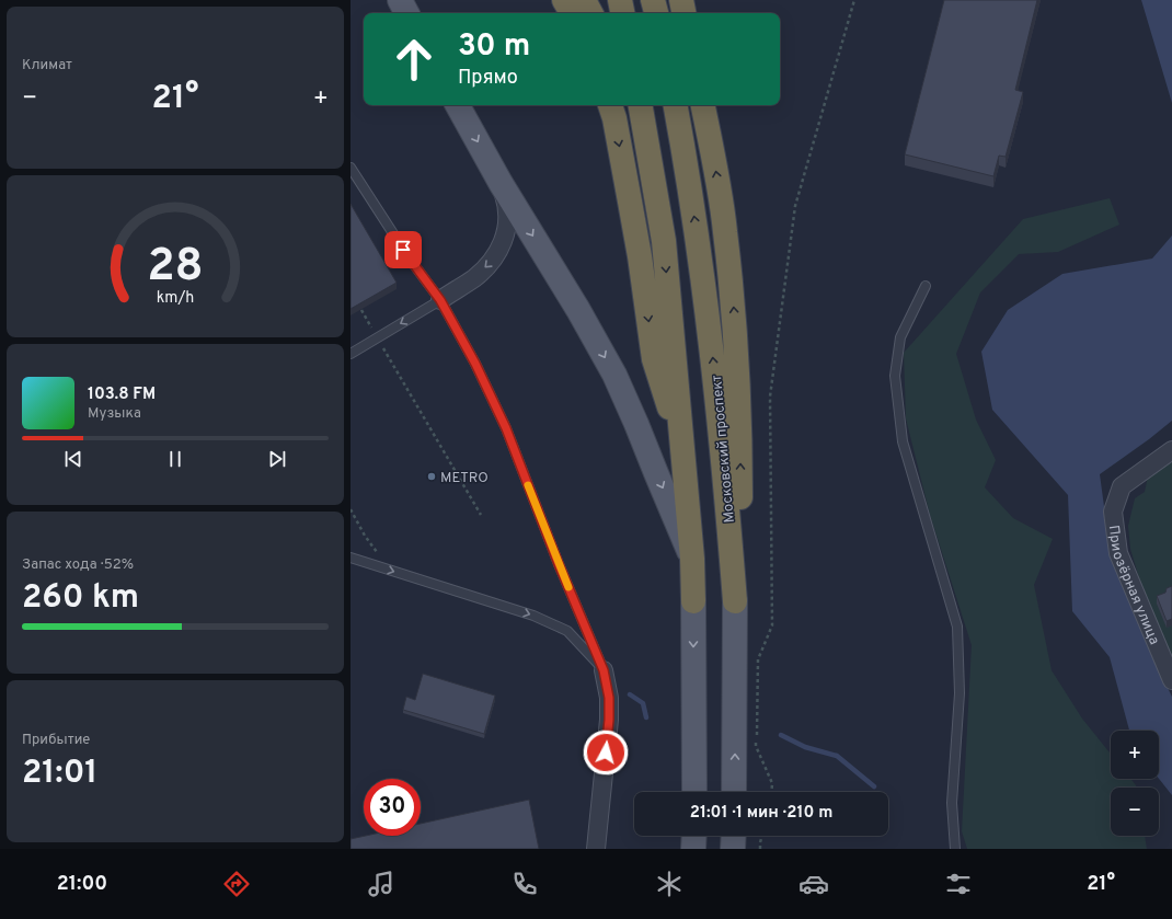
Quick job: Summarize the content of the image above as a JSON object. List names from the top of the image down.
{
  "streets": {
    "highway": ["Московский проспект"],
    "street": ["Приозёрная улица"]
  },
  "places": ["METRO"],
  "page": {
    "tile": [
      "Климат",
      ["Запас хода · 52%", "260 km"],
      ["Прибытие", "21:01"]
    ],
    "turn": ["30 m", "Прямо"],
    "heat": ["−", "21°", "+"],
    "song": ["103.8 FM", "Музыка"],
    "map_buttons": ["+", "−"],
    "limit": "30",
    "trip": "21:01 · 1 мин · 210 m",
    "tabs": ["21:00", "21°"],
    "gauge": ["28", "km/h"]
  }
}
